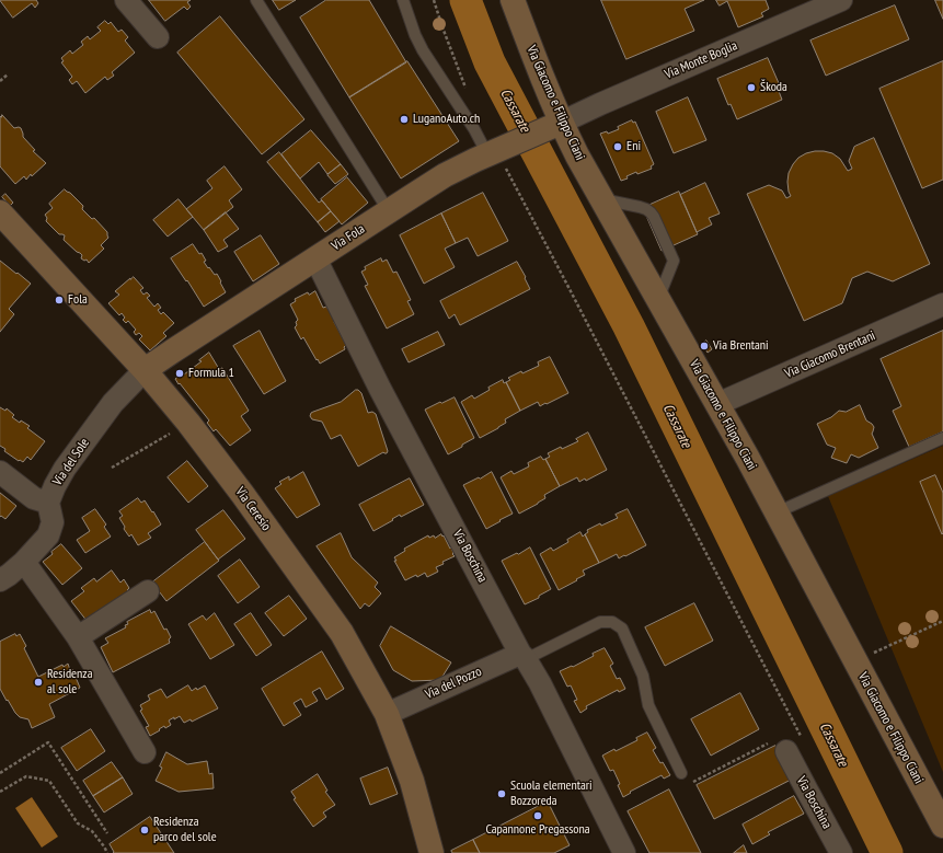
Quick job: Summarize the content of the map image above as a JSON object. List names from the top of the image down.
{
  "streets": {
    "main road": ["Via Giacomo e Filippo Ciani", "Via Fola", "Via Ceresio"],
    "street": [
      "Via Monte Boglia",
      "Via Giacomo Brentani",
      "Via del Sole",
      "Via Boschina",
      "Via del Pozzo"
    ]
  },
  "crossings": [
    ["Via Monte Boglia", "Via Giacomo e Filippo Ciani"],
    ["Via Monte Boglia", "Via Fola"],
    ["Via Giacomo e Filippo Ciani", "Via Fola"],
    ["Via Giacomo e Filippo Ciani", "Via Giacomo Brentani"],
    ["Via Fola", "Via del Sole"],
    ["Via Fola", "Via Ceresio"],
    ["Via Fola", "Via Boschina"],
    ["Via del Sole", "Via Ceresio"],
    ["Via Ceresio", "Via del Pozzo"],
    ["Via Boschina", "Via del Pozzo"]
  ],
  "water": ["Cassarate"],
  "places": [
    "Škoda",
    "LuganoAuto.ch",
    "Eni",
    "Fola",
    "Via Brentani",
    "Formula 1",
    "Residenza al sole",
    "Scuola elementari Bozzoreda",
    "Capannone Pregassona",
    "Residenza parco del sole"
  ]
}
